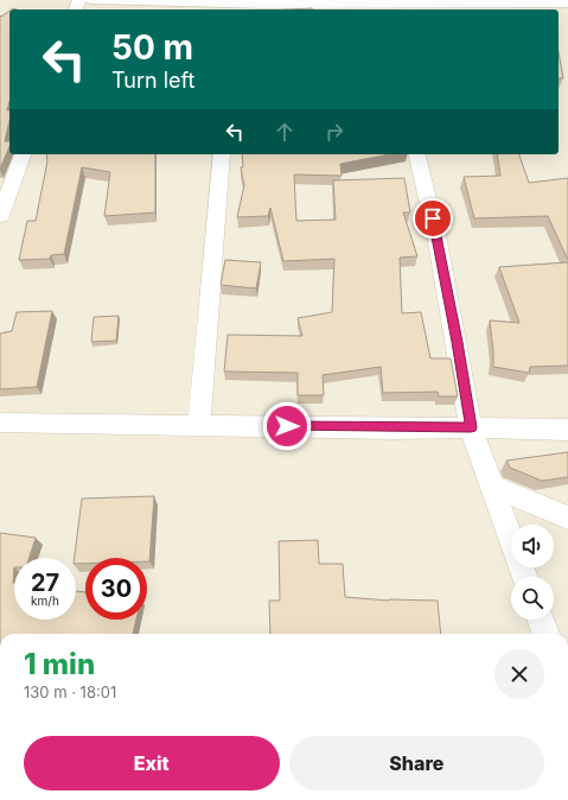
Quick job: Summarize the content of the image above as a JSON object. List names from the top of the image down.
{
  "page": {
    "turn": ["50 m", "Turn left"],
    "speed": "27 km/h",
    "limit": "30",
    "heading": ["1 min", "130 m · 18:01"],
    "buttons": ["Exit", "Share"]
  }
}
